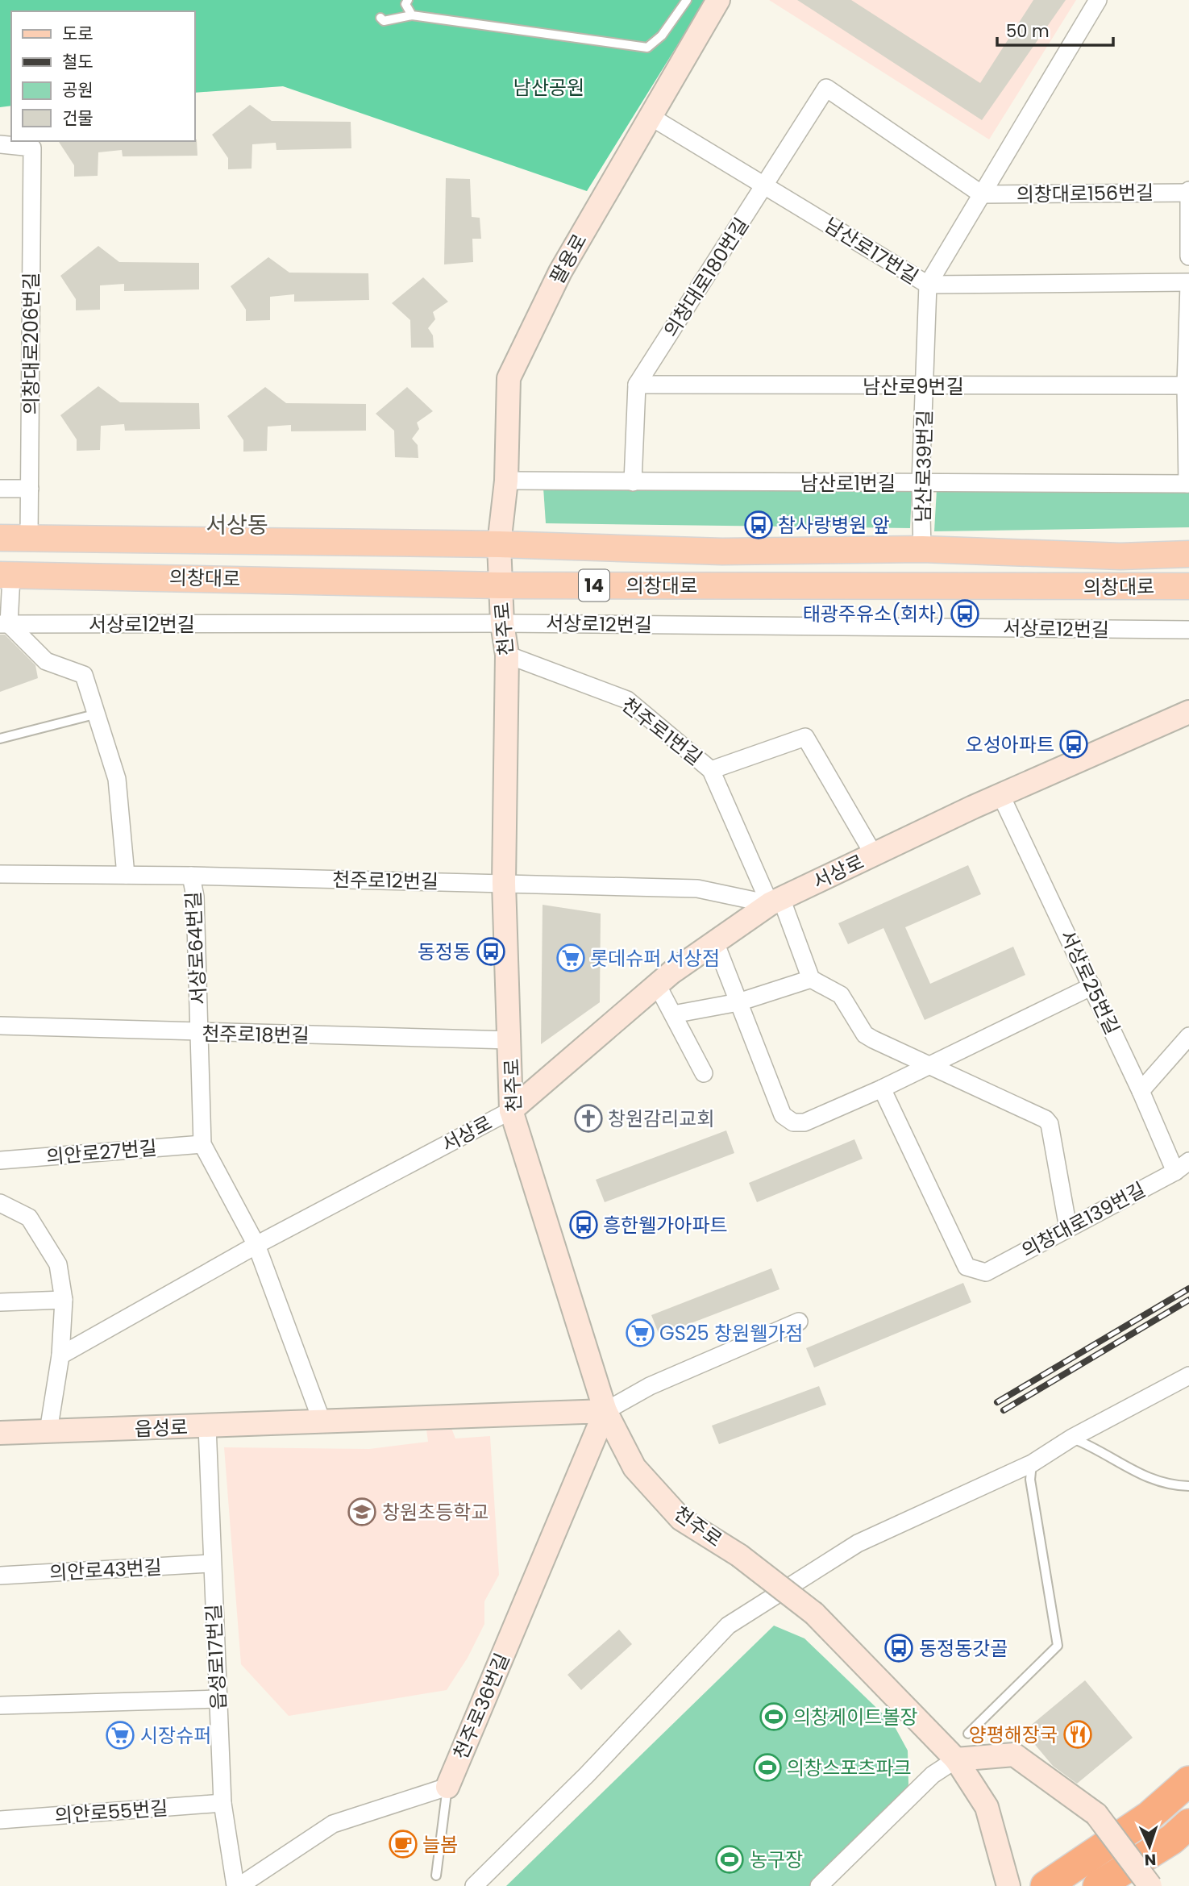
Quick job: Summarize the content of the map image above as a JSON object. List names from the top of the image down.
{
  "streets": {
    "main road": [
      "팔용로",
      "의창대로",
      "14",
      "천주로",
      "서상로",
      "읍성로",
      "천주로36번길"
    ],
    "street": [
      "의창대로156번길",
      "남산로17번길",
      "의창대로180번길",
      "의창대로206번길",
      "남산로9번길",
      "남산로39번길",
      "남산로1번길",
      "서상로12번길",
      "천주로1번길",
      "천주로12번길",
      "서상로64번길",
      "서상로25번길",
      "천주로18번길",
      "의안로27번길",
      "의창대로139번길",
      "의안로43번길",
      "읍성로17번길",
      "의안로55번길"
    ]
  },
  "crossings": [
    ["의창대로156번길", "의창대로180번길"],
    ["의창대로156번길", "남산로39번길"],
    ["남산로17번길", "팔용로"],
    ["남산로17번길", "의창대로180번길"],
    ["남산로17번길", "남산로39번길"],
    ["팔용로", "남산로1번길"],
    ["팔용로", "의창대로"],
    ["팔용로", "천주로"],
    ["의창대로180번길", "남산로9번길"],
    ["의창대로180번길", "남산로39번길"],
    ["의창대로206번길", "의창대로"],
    ["남산로9번길", "남산로39번길"],
    ["남산로39번길", "남산로1번길"],
    ["남산로39번길", "의창대로"],
    ["의창대로", "천주로"],
    ["서상로12번길", "천주로"],
    ["천주로", "천주로1번길"],
    ["천주로", "서상로"],
    ["천주로", "천주로12번길"],
    ["천주로", "천주로18번길"],
    ["천주로", "읍성로"],
    ["천주로", "천주로36번길"],
    ["천주로1번길", "서상로"],
    ["천주로1번길", "천주로12번길"],
    ["서상로", "천주로12번길"],
    ["서상로", "서상로64번길"],
    ["서상로", "서상로25번길"],
    ["천주로12번길", "서상로64번길"],
    ["서상로64번길", "천주로18번길"],
    ["서상로64번길", "의안로27번길"],
    ["서상로25번길", "의창대로139번길"],
    ["읍성로", "읍성로17번길"],
    ["읍성로", "천주로36번길"],
    ["의안로43번길", "읍성로17번길"],
    ["읍성로17번길", "의안로55번길"]
  ],
  "districts": ["서상동"],
  "parks": ["남산공원"],
  "places": {
    "bus stop": [
      "참사랑병원 앞",
      "태광주유소(회차)",
      "오성아파트",
      "동정동",
      "흥한웰가아파트",
      "동정동갓골"
    ],
    "supermarket": ["롯데슈퍼 서상점", "GS25 창원웰가점", "시장슈퍼"],
    "church": ["창원감리교회"],
    "school or university": ["창원초등학교"],
    "sports": ["의창게이트볼장", "의창스포츠파크", "농구장"],
    "restaurant": ["양평해장국"],
    "cafe": ["늘봄"]
  },
  "legend": [
    "도로",
    "철도",
    "공원",
    "건물"
  ],
  "scale_bar": "50 m",
  "north": "bottom"
}
